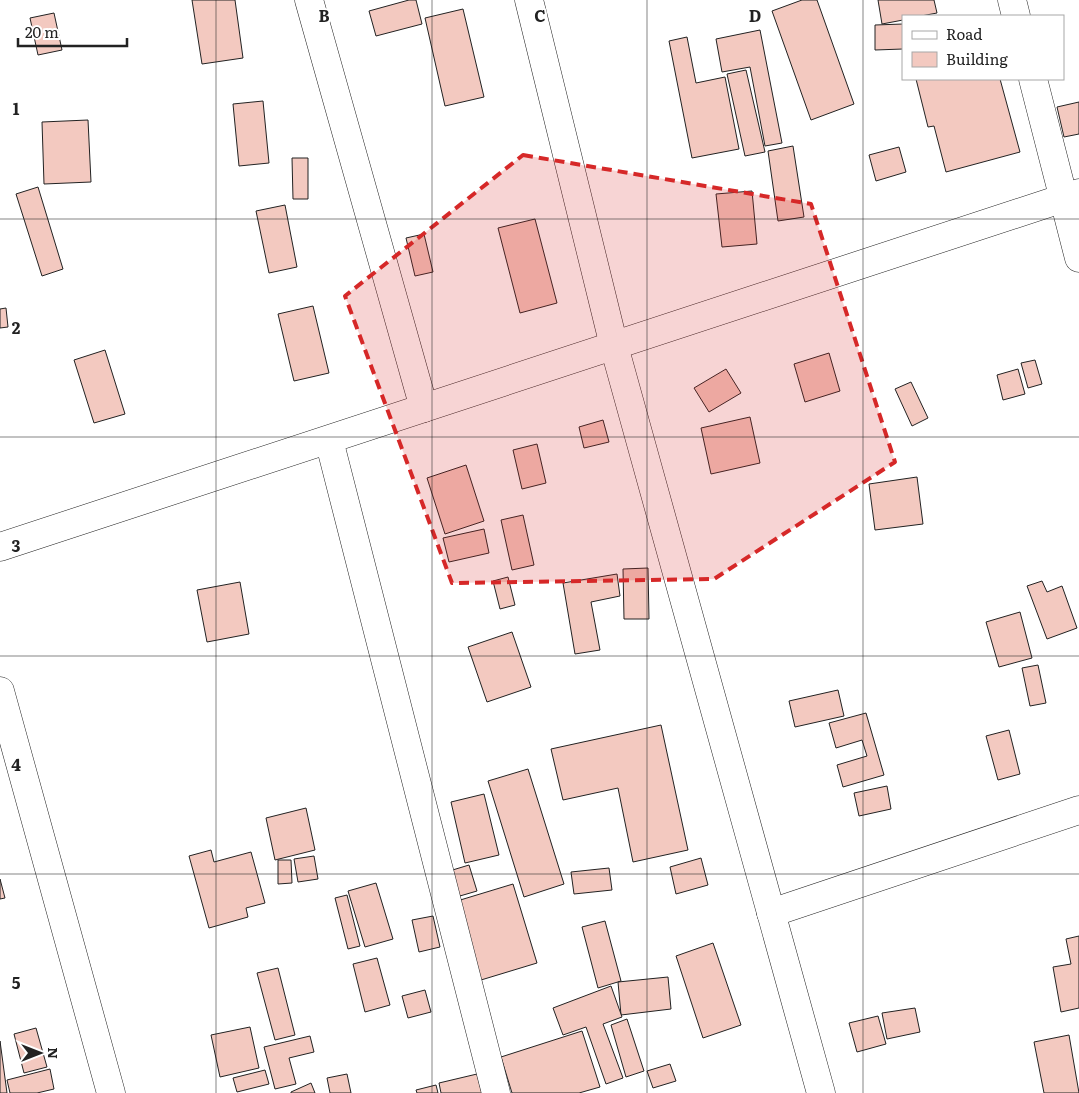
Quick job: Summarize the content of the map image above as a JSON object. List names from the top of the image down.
{
  "legend": ["Road", "Building"],
  "scale_bar": "20 m",
  "north": "right",
  "grid": {
    "columns": ["B", "C", "D"],
    "rows": [
      "1",
      "2",
      "3",
      "4",
      "5"
    ]
  }
}
